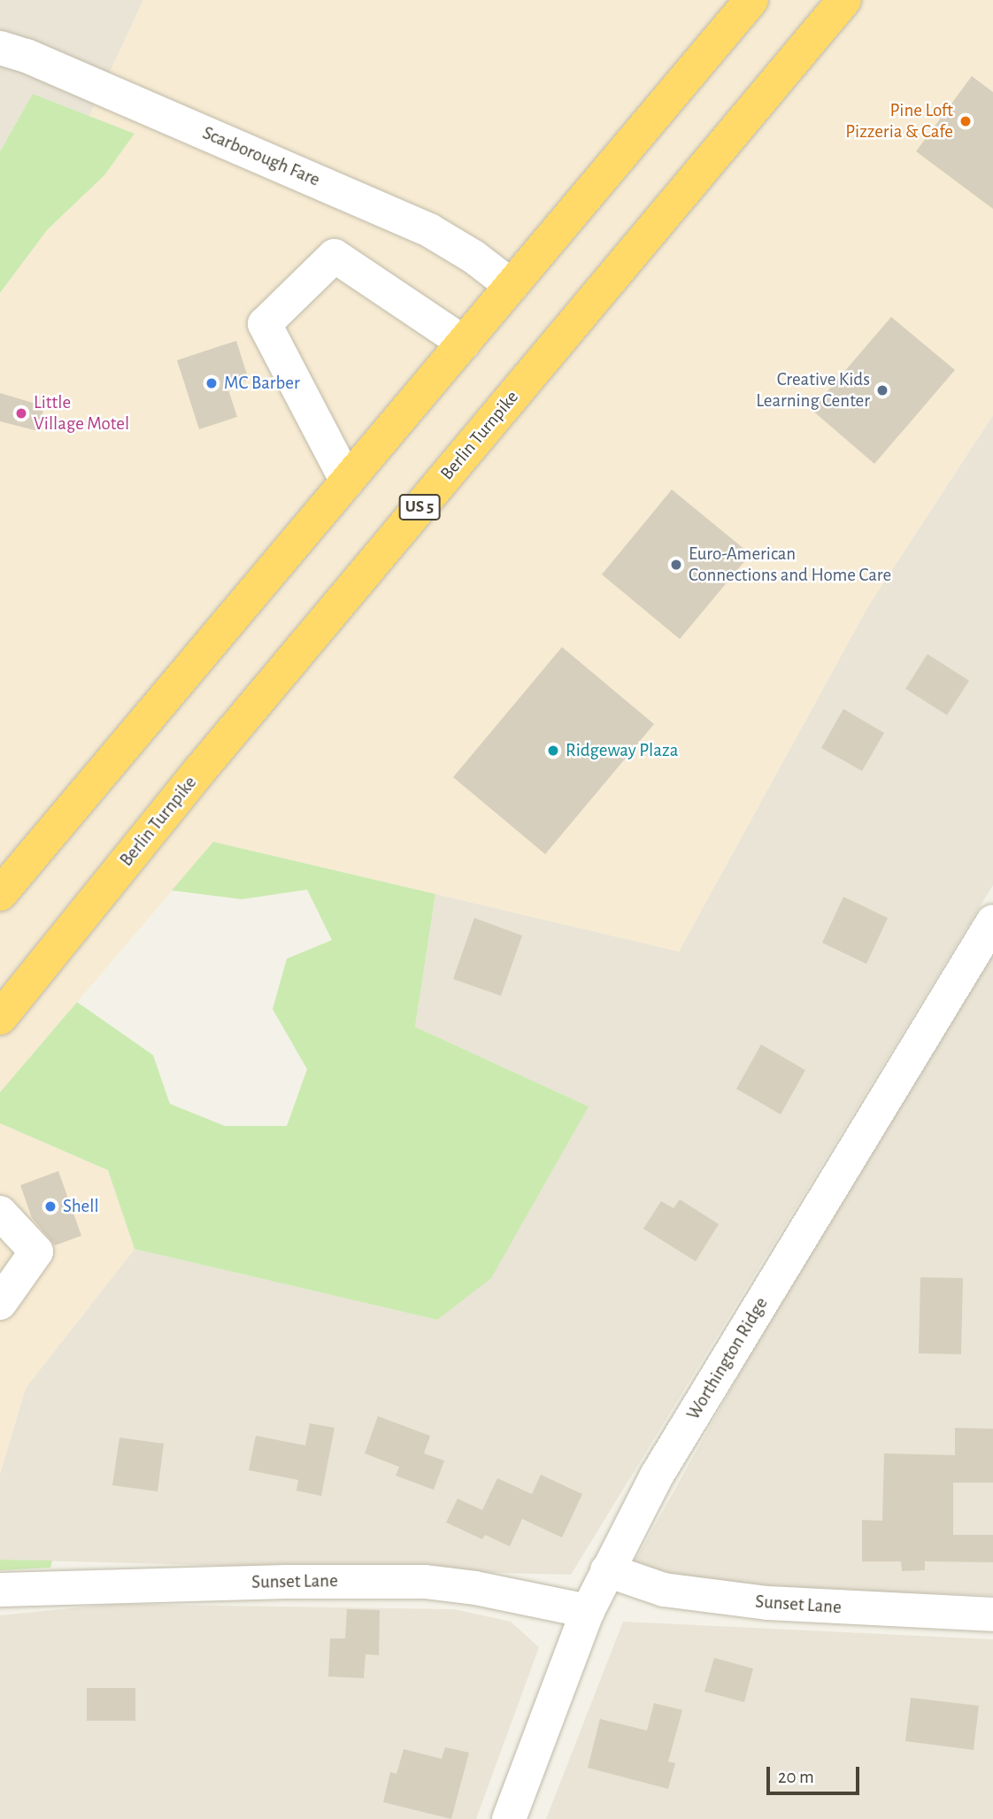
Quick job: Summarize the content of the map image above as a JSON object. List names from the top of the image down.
{
  "streets": {
    "highway": ["Berlin Turnpike", "US 5"],
    "street": ["Scarborough Fare", "Worthington Ridge", "Sunset Lane"]
  },
  "crossings": [
    ["Worthington Ridge", "Sunset Lane"]
  ],
  "places": [
    "Pine Loft Pizzeria & Cafe",
    "MC Barber",
    "Creative Kids Learning Center",
    "Little Village Motel",
    "Euro-American Connections and Home Care",
    "Ridgeway Plaza",
    "Shell"
  ],
  "scale_bar": "20 m"
}
